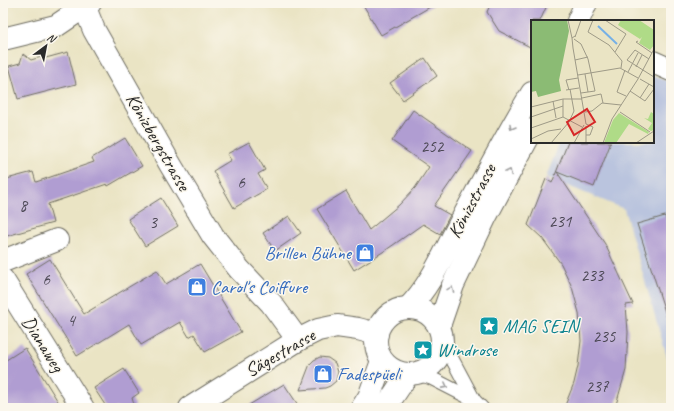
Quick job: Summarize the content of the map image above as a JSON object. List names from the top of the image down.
{
  "streets": {
    "street": [
      "Könizbergstrasse",
      "Könizstrasse",
      "Dianaweg",
      "Sägestrasse"
    ]
  },
  "crossings": [
    ["Könizbergstrasse", "Sägestrasse"],
    ["Könizstrasse", "Sägestrasse"]
  ],
  "places": {
    "shop": ["Brillen Bühne", "Carol's Coiffure", "Fadespüeli"],
    "place": ["MAG SEIN", "Windrose"]
  },
  "house_numbers": [
    "252",
    "6",
    "8",
    "231",
    "3",
    "233",
    "6",
    "4",
    "235",
    "237"
  ],
  "north": "top right"
}
